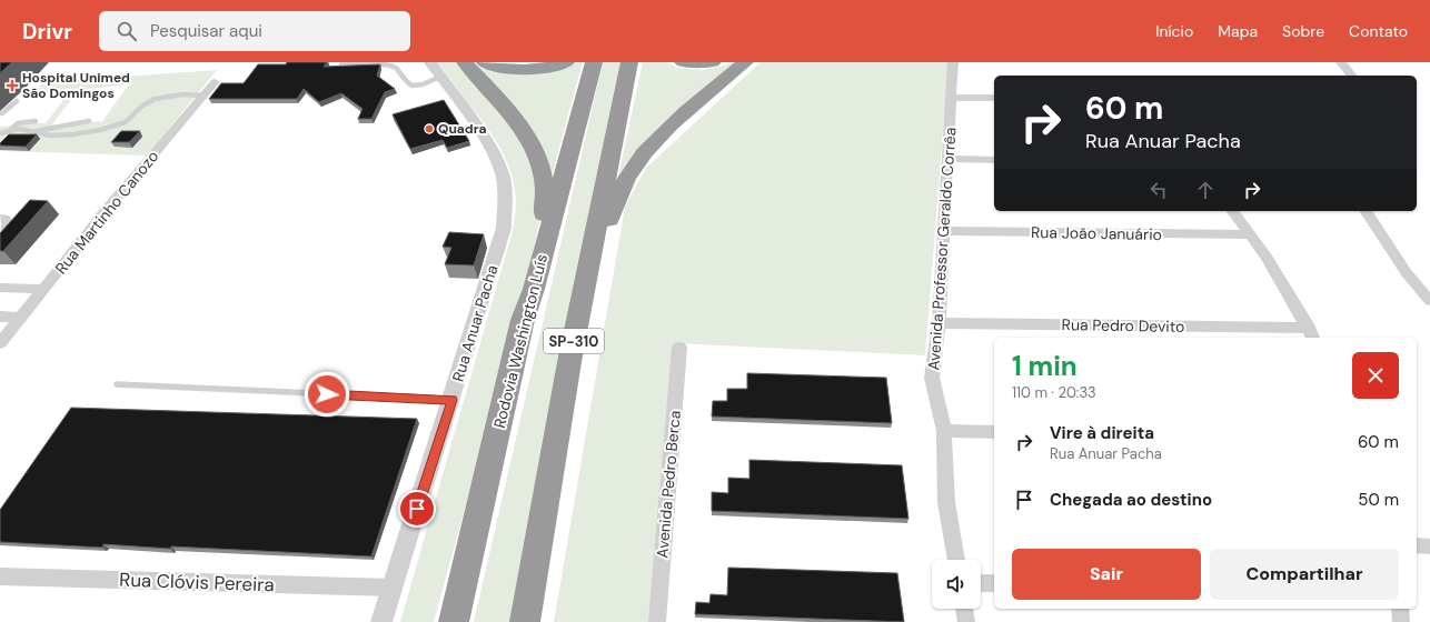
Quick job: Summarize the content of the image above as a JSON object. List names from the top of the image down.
{
  "streets": {
    "highway": ["Rodovia Washington Luís", "SP-310"],
    "street": [
      "Rua Martinho Canozo",
      "Rua João Januário",
      "Avenida Professor Geraldo Corrêa",
      "Rua Anuar Pacha",
      "Rua Pedro Devito",
      "Avenida Pedro Berca",
      "Rua Clóvis Pereira"
    ]
  },
  "crossings": [
    ["Rua João Januário", "Avenida Professor Geraldo Corrêa"],
    ["Avenida Professor Geraldo Corrêa", "Rua Pedro Devito"],
    ["Rua Anuar Pacha", "Rua Clóvis Pereira"]
  ],
  "places": {
    "health": ["Hospital Unimed São Domingos"],
    "other": ["Quadra"]
  },
  "page": {
    "header": "Drivr",
    "search": "Pesquisar aqui",
    "nav": [
      "Início",
      "Mapa",
      "Sobre",
      "Contato"
    ],
    "turn": ["60 m", "Rua Anuar Pacha"],
    "heading": ["1 min", "110 m · 20:33"],
    "list": [
      {
        "name": "Vire à direita",
        "note": "Rua Anuar Pacha",
        "value": "60 m"
      },
      {
        "name": "Chegada ao destino",
        "value": "50 m"
      }
    ],
    "buttons": ["Sair", "Compartilhar"]
  }
}
